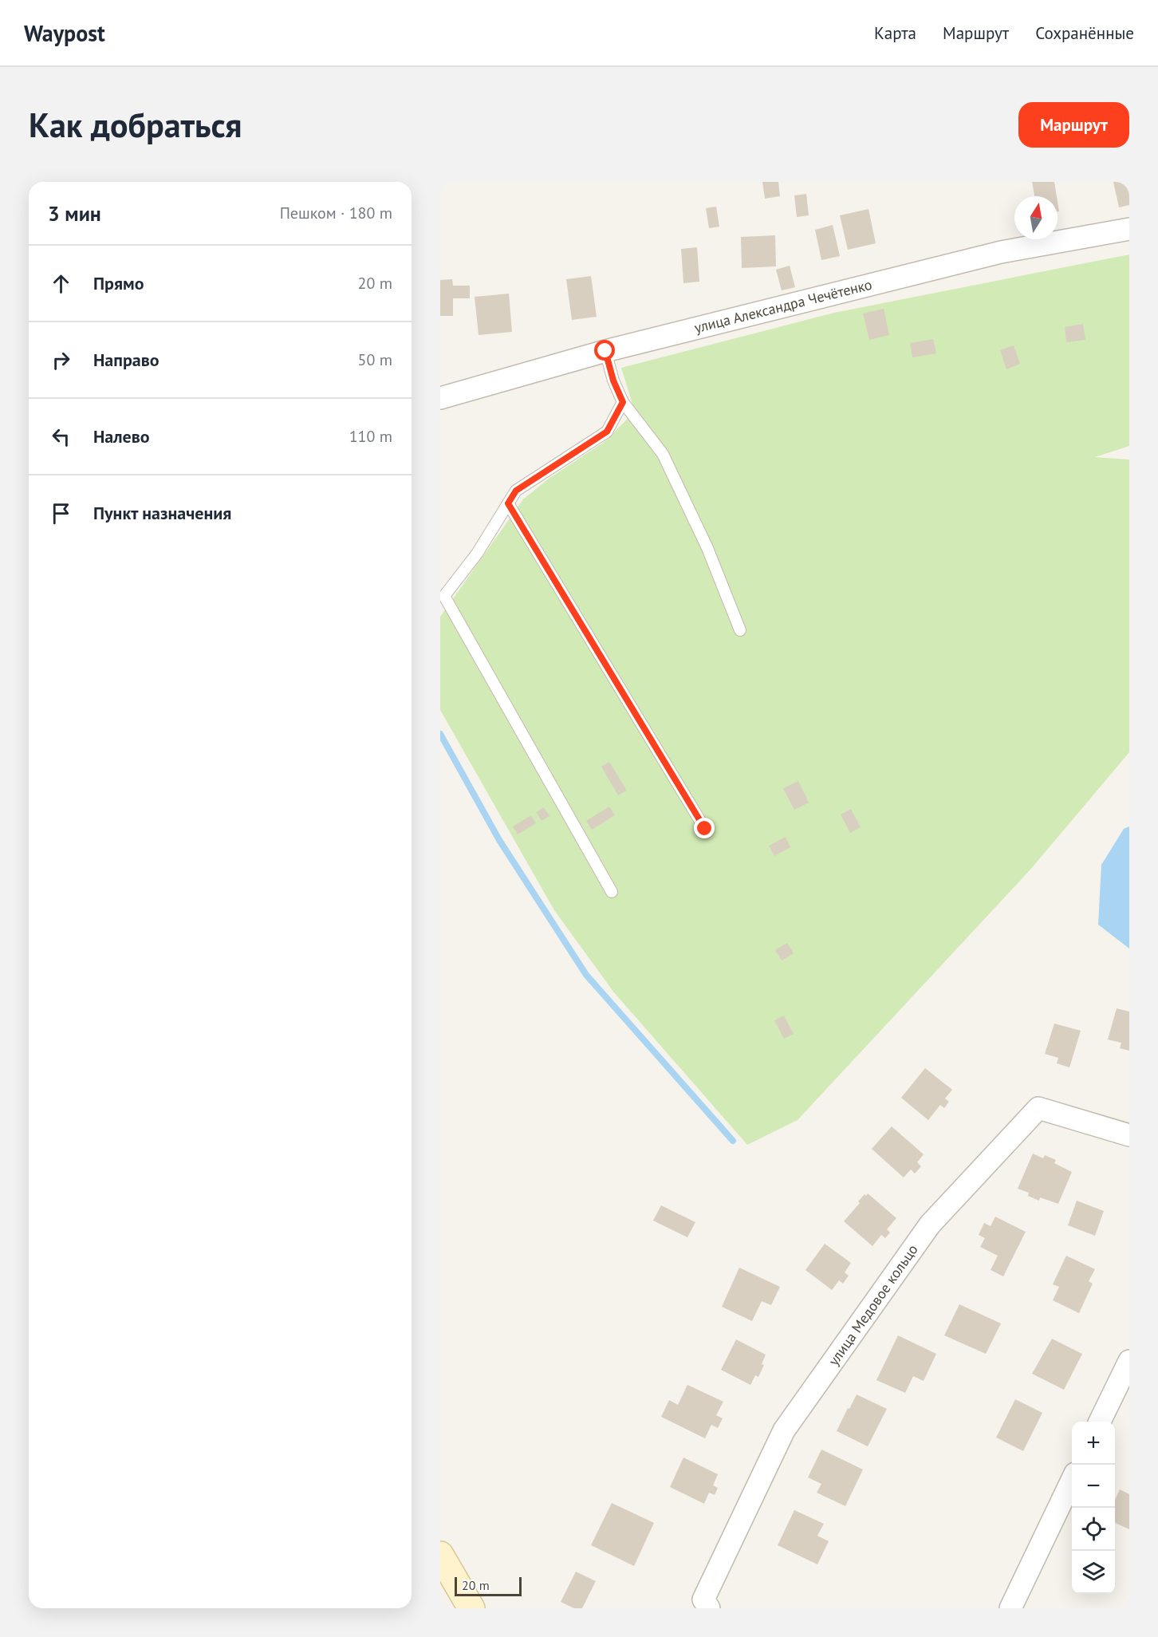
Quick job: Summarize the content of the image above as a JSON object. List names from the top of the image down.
{
  "streets": {
    "street": ["улица Александра Чечётенко", "улица Медовое кольцо"]
  },
  "scale_bar": "20 m",
  "north": "top",
  "page": {
    "header": "Waypost",
    "nav": ["Карта", "Маршрут", "Сохранённые"],
    "buttons": "Маршрут",
    "title": "Как добраться",
    "heading": ["3 мин", "Пешком · 180 m"],
    "list": [
      ["Прямо", "20 m"],
      ["Направо", "50 m"],
      ["Налево", "110 m"],
      "Пункт назначения"
    ],
    "map_buttons": ["+", "−"],
    "scale": "20 m"
  }
}
